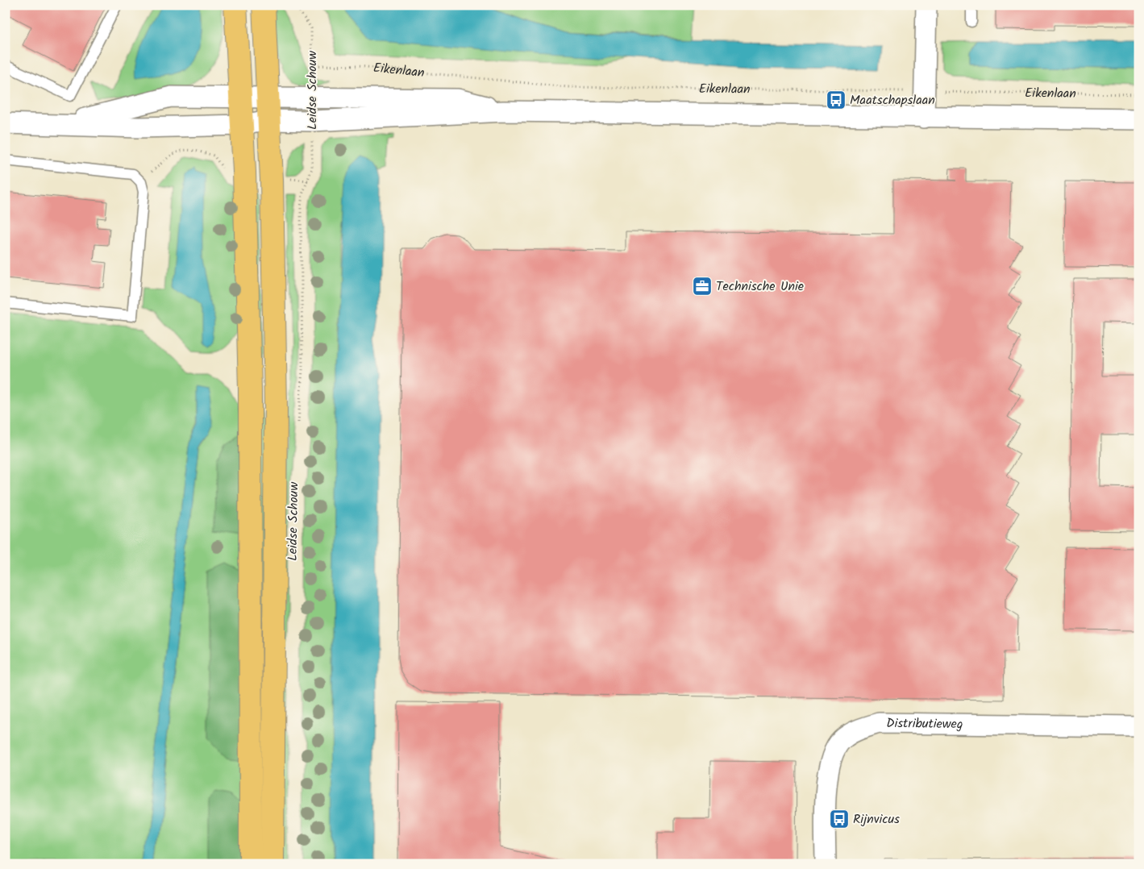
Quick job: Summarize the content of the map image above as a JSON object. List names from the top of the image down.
{
  "streets": {
    "main road": ["Leidse Schouw"],
    "street": ["Eikenlaan", "Distributieweg"]
  },
  "crossings": [
    ["Eikenlaan", "Leidse Schouw"]
  ],
  "places": {
    "bus stop": ["Maatschapslaan", "Rijnvicus"],
    "office": ["Technische Unie"]
  }
}
